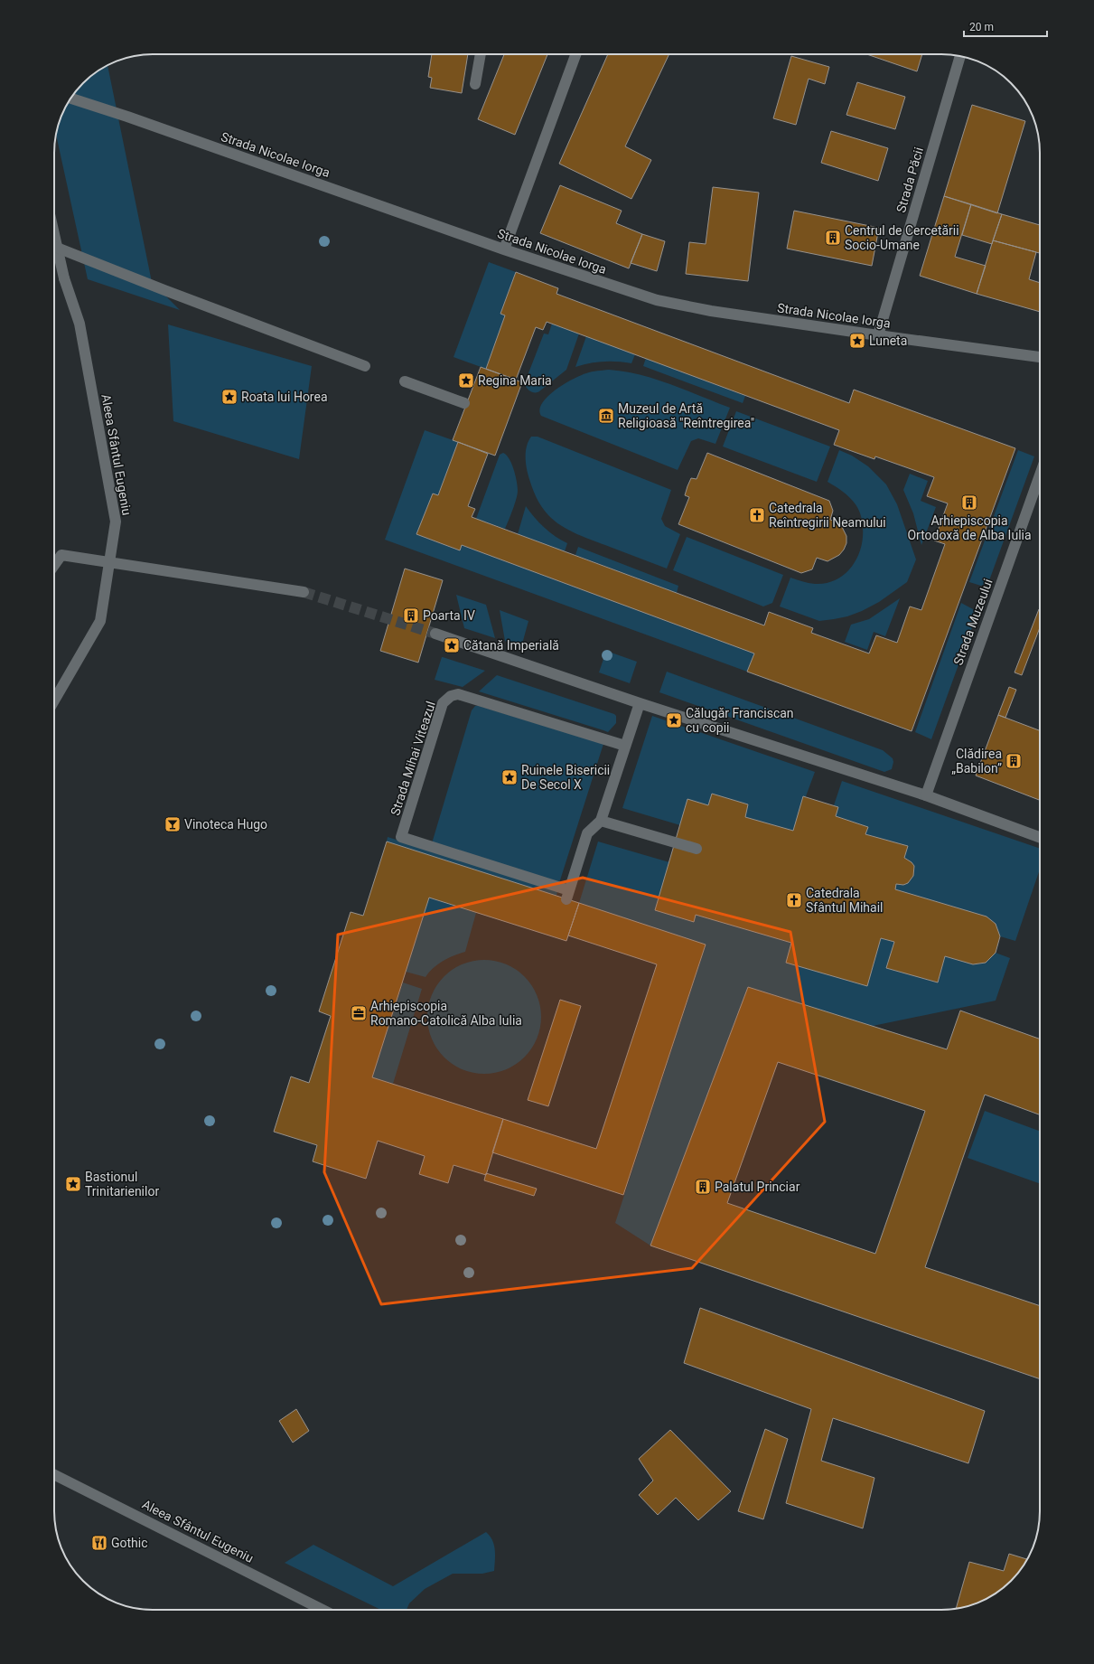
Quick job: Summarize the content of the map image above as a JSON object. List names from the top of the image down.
{
  "streets": {
    "street": [
      "Strada Nicolae Iorga",
      "Strada Păcii",
      "Aleea Sfântul Eugeniu",
      "Strada Muzeului",
      "Strada Mihai Viteazul"
    ]
  },
  "crossings": [
    ["Strada Nicolae Iorga", "Strada Păcii"]
  ],
  "places": {
    "building": [
      "Centrul de Cercetării Socio-Umane",
      "Arhiepiscopia Ortodoxă de Alba Iulia",
      "Poarta IV",
      "Clădirea „Babilon”",
      "Palatul Princiar"
    ],
    "place": [
      "Luneta",
      "Regina Maria",
      "Roata lui Horea",
      "Cătană Imperială",
      "Călugăr Franciscan cu copii",
      "Ruinele Bisericii De Secol X",
      "Bastionul Trinitarienilor"
    ],
    "museum": ["Muzeul de Artă Religioasă \"Reîntregirea\""],
    "church": ["Catedrala Reîntregirii Neamului", "Catedrala Sfântul Mihail"],
    "bar": ["Vinoteca Hugo"],
    "office": ["Arhiepiscopia Romano-Catolică Alba Iulia"],
    "restaurant": ["Gothic"]
  },
  "scale_bar": "20 m"
}
